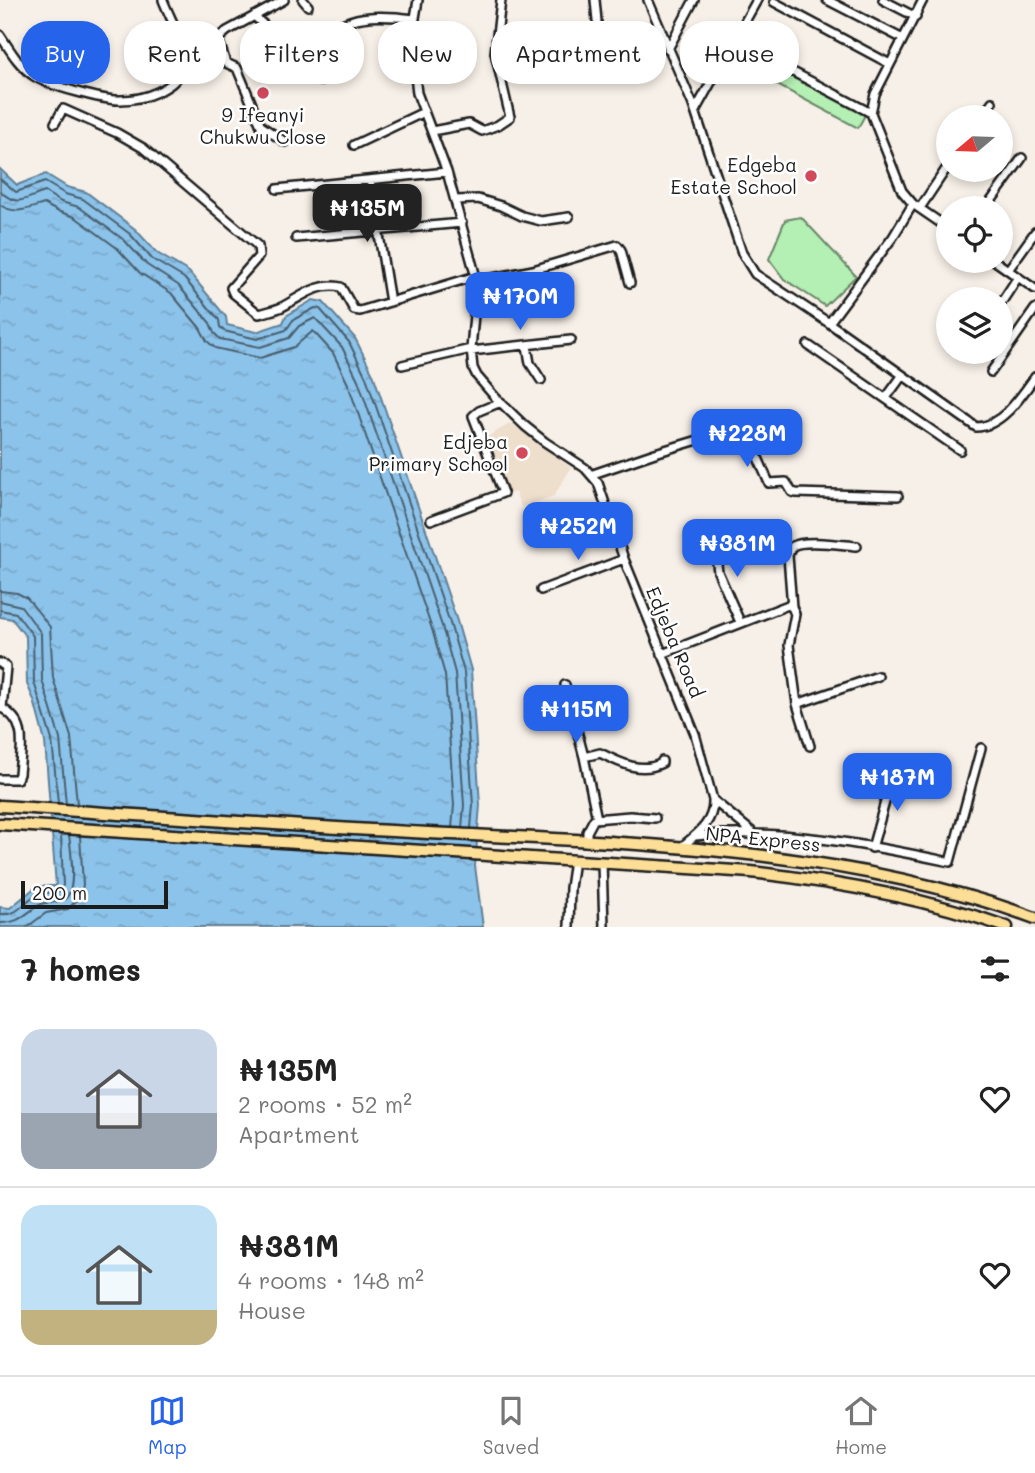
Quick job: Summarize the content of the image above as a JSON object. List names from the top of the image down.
{
  "streets": {
    "main road": ["NPA Express"],
    "street": ["Edjeba Road"]
  },
  "places": ["9 Ifeanyi Chukwu Close", "Edgeba Estate School", "Edjeba Primary School"],
  "scale_bar": "200 m",
  "north": "left",
  "page": {
    "chip": [
      "Buy",
      "Rent",
      "Filters",
      "New",
      "Apartment",
      "House"
    ],
    "price": [
      "₦135M",
      "₦170M",
      "₦228M",
      "₦252M",
      "₦381M",
      "₦115M",
      "₦187M"
    ],
    "scale": "200 m",
    "heading": "7 homes",
    "list": [
      {
        "name": "₦135M",
        "note": "2 rooms · 52 m² · Apartment"
      },
      {
        "name": "₦381M",
        "note": "4 rooms · 148 m² · House"
      }
    ],
    "tabs": ["Map", "Saved", "Home"]
  }
}
